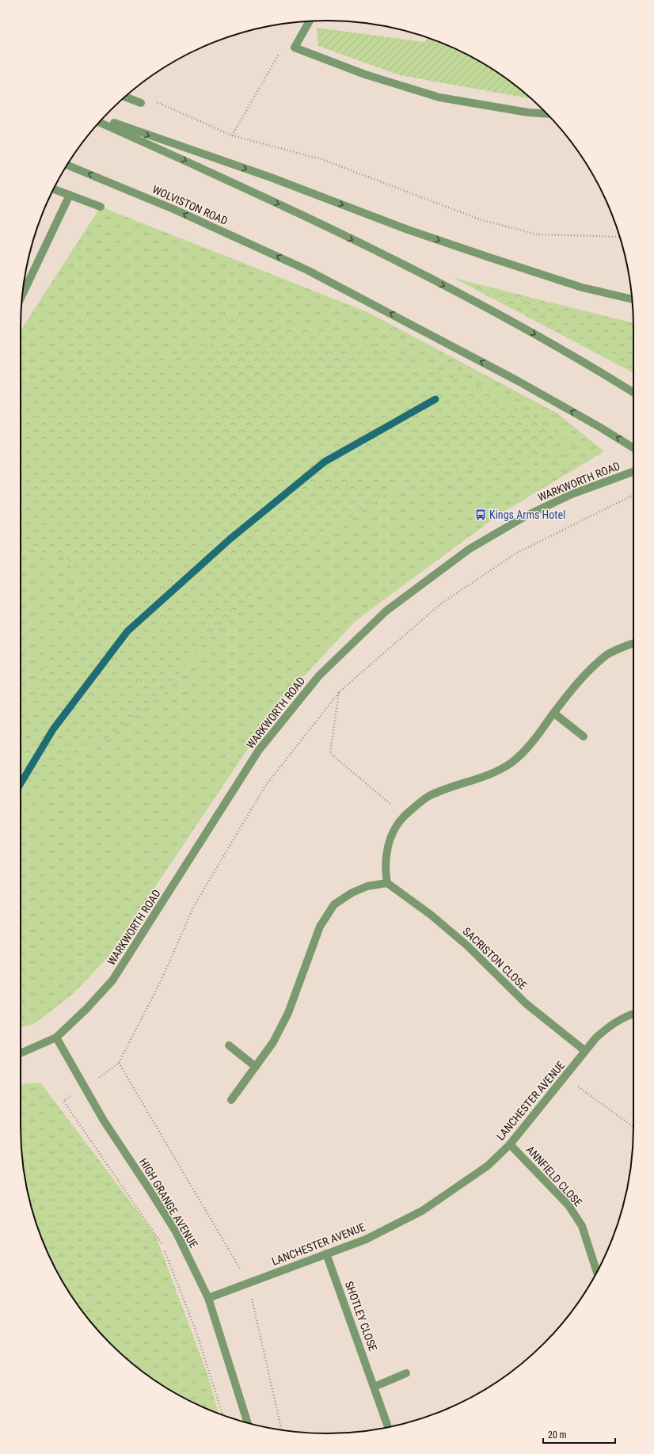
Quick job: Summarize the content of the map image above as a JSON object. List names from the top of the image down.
{
  "streets": {
    "street": [
      "WOLVISTON ROAD",
      "WARKWORTH ROAD",
      "SACRISTON CLOSE",
      "LANCHESTER AVENUE",
      "ANNFIELD CLOSE",
      "HIGH GRANGE AVENUE",
      "SHOTLEY CLOSE"
    ]
  },
  "crossings": [
    ["WARKWORTH ROAD", "HIGH GRANGE AVENUE"],
    ["SACRISTON CLOSE", "LANCHESTER AVENUE"],
    ["LANCHESTER AVENUE", "ANNFIELD CLOSE"],
    ["LANCHESTER AVENUE", "HIGH GRANGE AVENUE"],
    ["LANCHESTER AVENUE", "SHOTLEY CLOSE"]
  ],
  "places": {
    "bus stop": ["Kings Arms Hotel"]
  },
  "scale_bar": "20 m"
}
